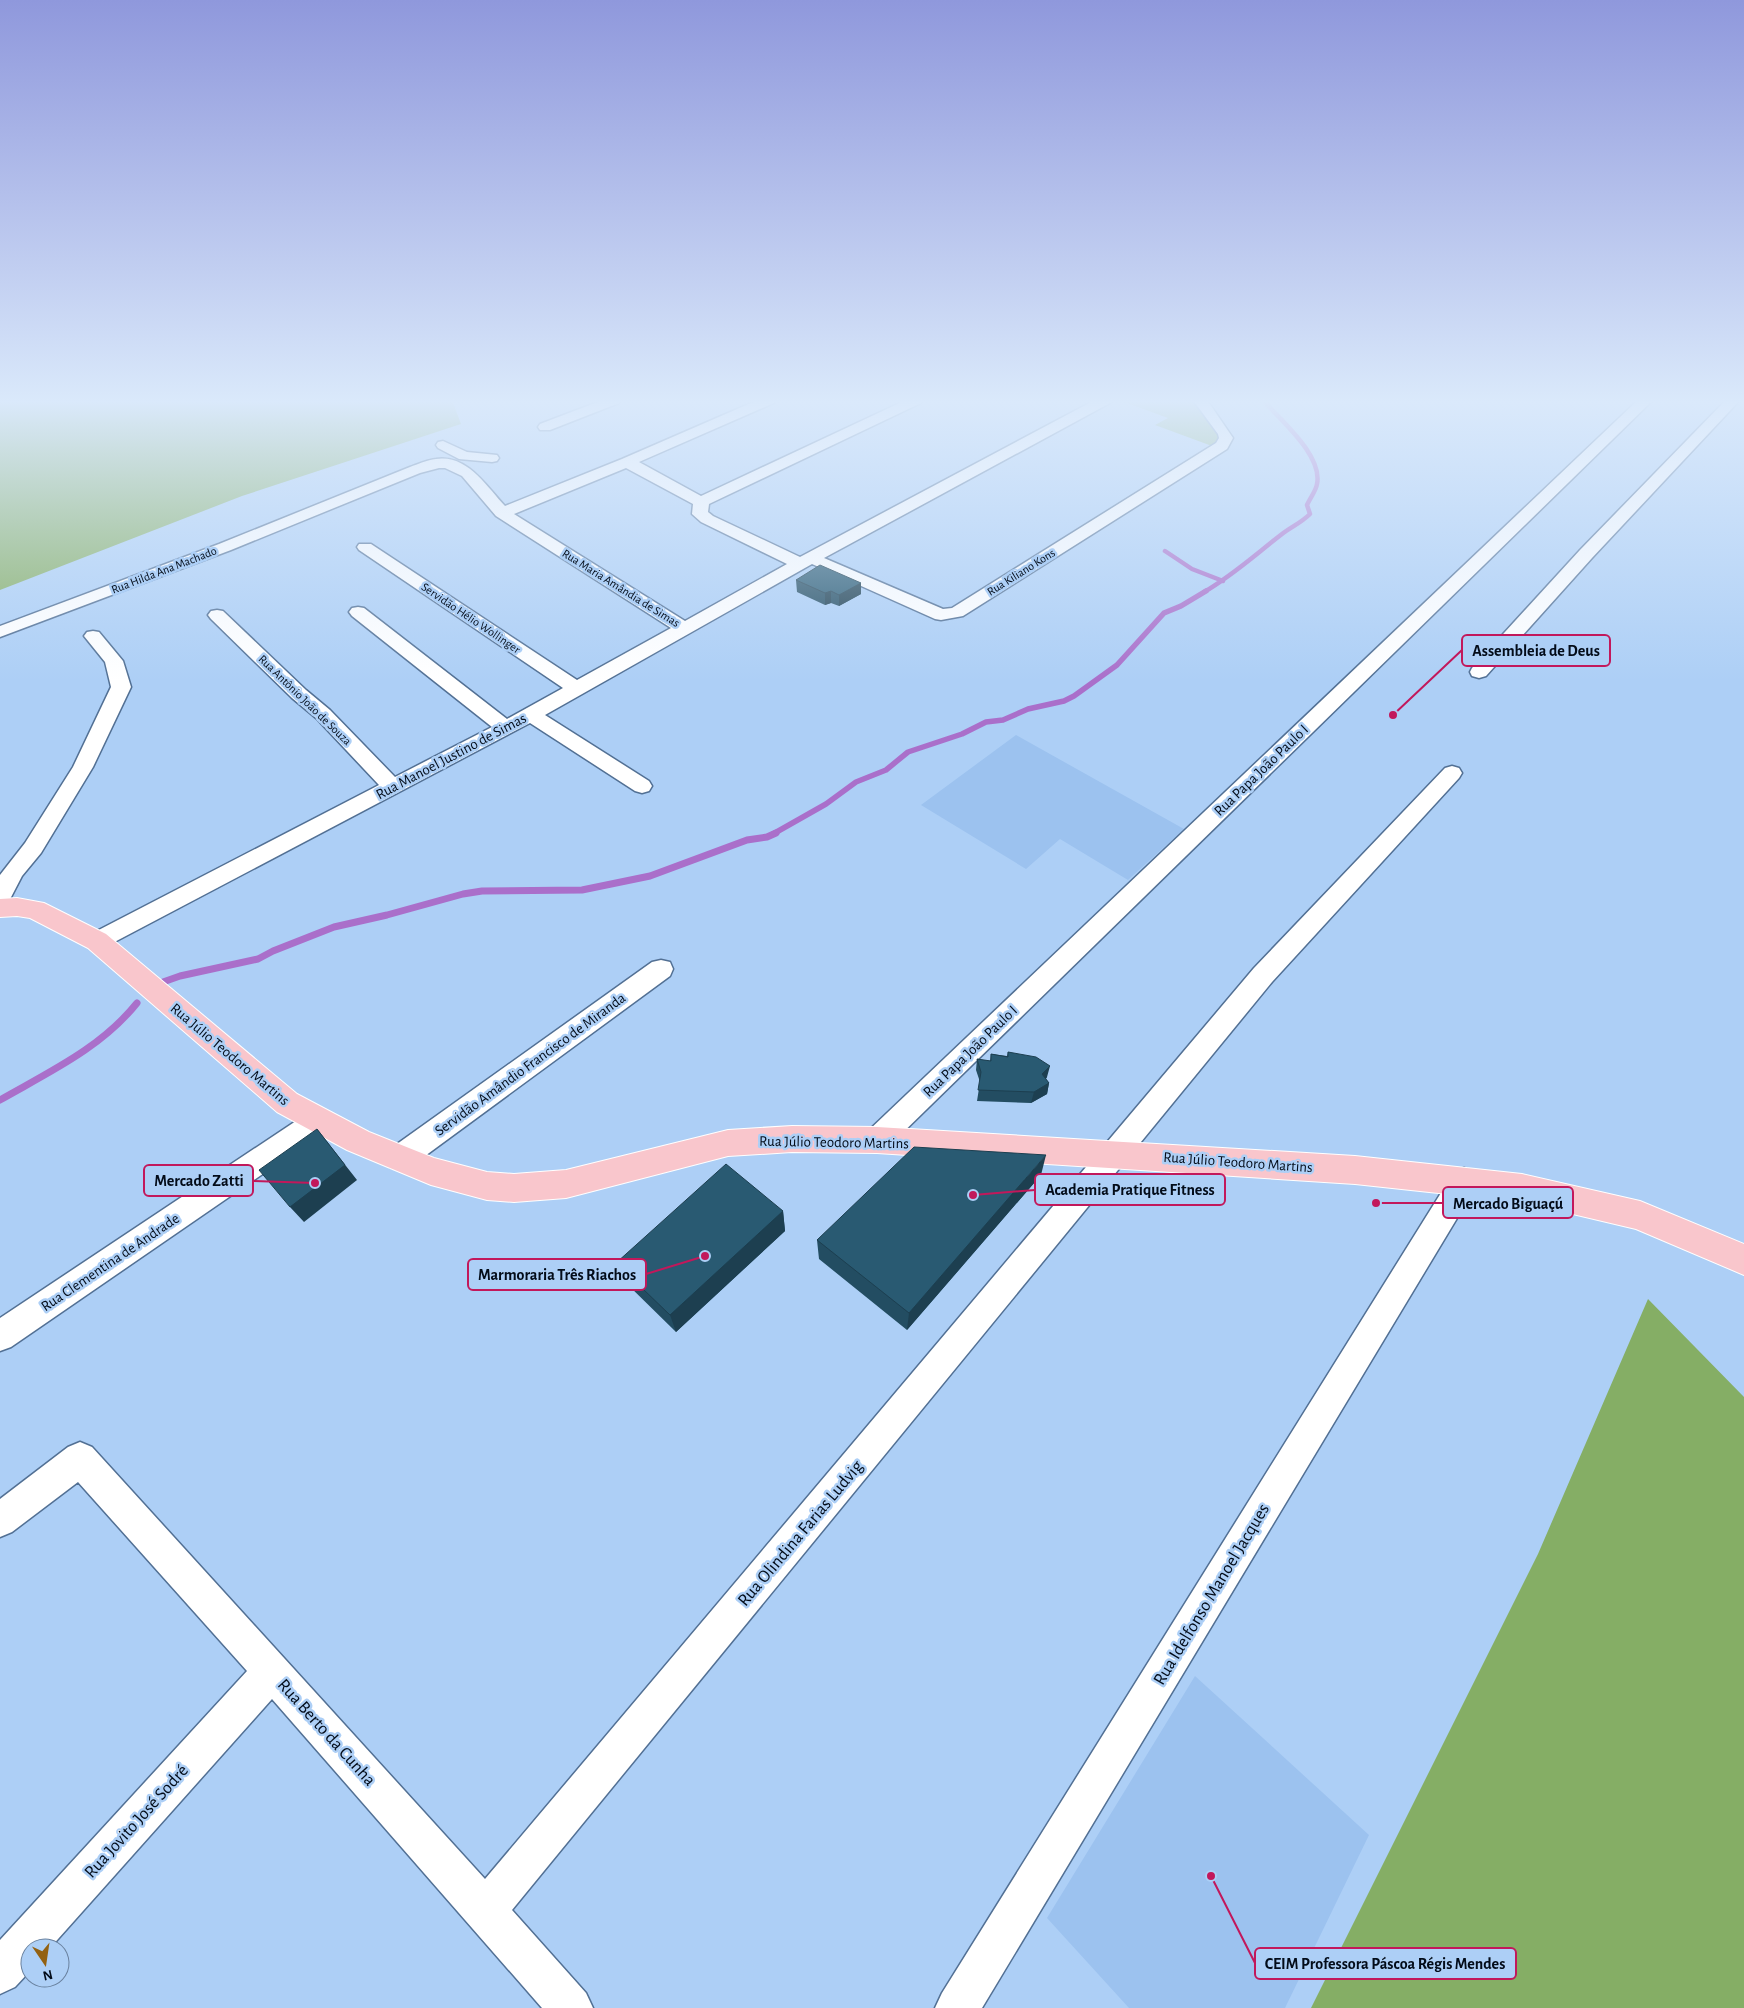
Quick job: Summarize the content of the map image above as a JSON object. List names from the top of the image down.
{
  "streets": {
    "main road": ["Rua Júlio Teodoro Martins"],
    "street": [
      "Rua Hilda Ana Machado",
      "Rua Kiliano Kons",
      "Rua Maria Amândia de Simas",
      "Servidão Hélio Wollinger",
      "Rua Antônio João de Souza",
      "Rua Manoel Justino de Simas",
      "Rua Papa João Paulo I",
      "Servidão Amândio Francisco de Miranda",
      "Rua Clementina de Andrade",
      "Rua Olindina Farias Ludvig",
      "Rua Idelfonso Manoel Jacques",
      "Rua Berto da Cunha",
      "Rua Jovito José Sodré"
    ]
  },
  "crossings": [
    ["Rua Kiliano Kons", "Rua Manoel Justino de Simas"],
    ["Rua Maria Amândia de Simas", "Rua Manoel Justino de Simas"],
    ["Servidão Hélio Wollinger", "Rua Manoel Justino de Simas"],
    ["Rua Antônio João de Souza", "Rua Manoel Justino de Simas"],
    ["Rua Manoel Justino de Simas", "Rua Júlio Teodoro Martins"],
    ["Rua Papa João Paulo I", "Rua Júlio Teodoro Martins"],
    ["Rua Júlio Teodoro Martins", "Servidão Amândio Francisco de Miranda"],
    ["Rua Júlio Teodoro Martins", "Rua Clementina de Andrade"],
    ["Rua Júlio Teodoro Martins", "Rua Olindina Farias Ludvig"],
    ["Rua Júlio Teodoro Martins", "Rua Idelfonso Manoel Jacques"],
    ["Rua Olindina Farias Ludvig", "Rua Berto da Cunha"],
    ["Rua Berto da Cunha", "Rua Jovito José Sodré"]
  ],
  "places": [
    "Assembleia de Deus",
    "Mercado Zatti",
    "Academia Pratique Fitness",
    "Mercado Biguaçú",
    "Marmoraria Três Riachos",
    "CEIM Professora Páscoa Régis Mendes"
  ],
  "north": "bottom"
}
